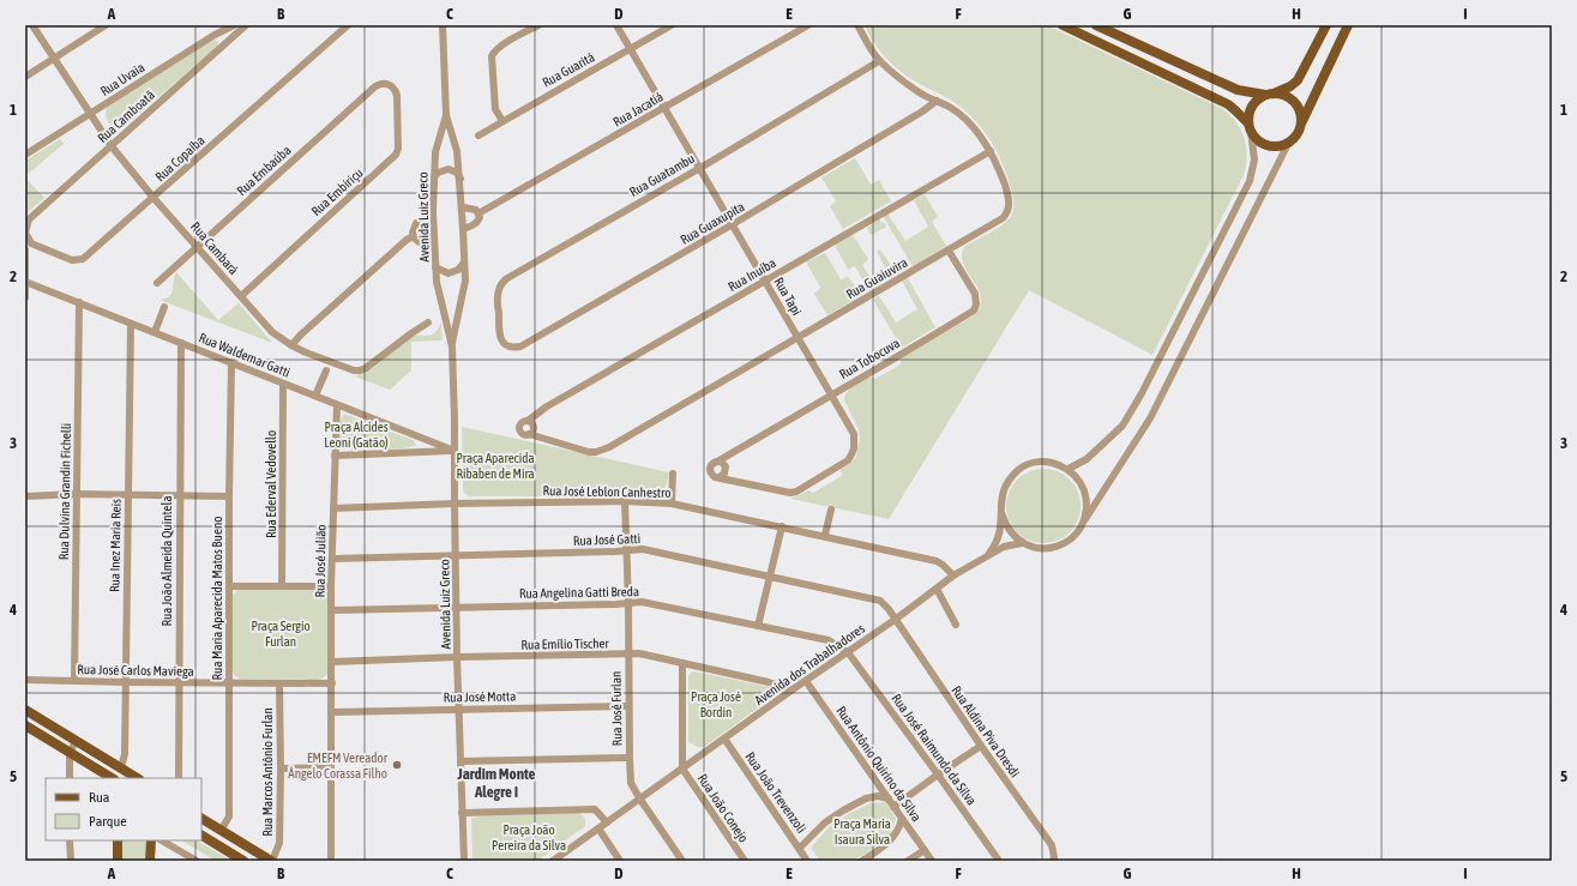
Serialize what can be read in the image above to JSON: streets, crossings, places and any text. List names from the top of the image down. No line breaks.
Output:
{"streets":{"street":["Rua Guaritá","Rua Uvaia","Rua Jacatiá","Rua Camboatã","Rua Copaíba","Rua Embaúba","Rua Guatambu","Rua Embiriçu","Avenida Luiz Greco","Rua Guaxupita","Rua Cambará","Rua Inuíba","Rua Guaiuvira","Rua Tapi","Rua Waldemar Gatti","Rua Tobocuva","Rua Ederval Vedovello","Rua Dulvina Grandin Fichelli","Rua José Leblon Canhestro","Rua José Gatti","Rua Inez Maria Reis","Rua João Almeida Quintela","Rua José Julião","Rua Angelina Gatti Breda","Rua Maria Aparecida Matos Bueno","Rua Emílio Tischer","Avenida dos Trabalhadores","Rua José Carlos Maviega","Rua José Motta","Rua José Furlan","Rua Aldina Piva Dresdi","Rua José Raimundo da Silva","Rua Antônio Quirino da Silva","Rua Marcos Antônio Furlan","Rua João Trevenzoli","Rua João Conejo"]},"crossings":[["Rua Guaritá","Rua Tapi"],["Rua Uvaia","Rua Cambará"],["Rua Jacatiá","Avenida Luiz Greco"],["Rua Jacatiá","Rua Tapi"],["Rua Camboatã","Rua Copaíba"],["Rua Camboatã","Rua Cambará"],["Rua Copaíba","Rua Cambará"],["Rua Embaúba","Rua Embiriçu"],["Rua Embaúba","Rua Cambará"],["Rua Guatambu","Rua Guaxupita"],["Rua Guatambu","Rua Guaiuvira"],["Rua Guatambu","Rua Tapi"],["Rua Embiriçu","Rua Cambará"],["Avenida Luiz Greco","Rua Waldemar Gatti"],["Avenida Luiz Greco","Rua José Leblon Canhestro"],["Avenida Luiz Greco","Rua José Gatti"],["Avenida Luiz Greco","Rua Angelina Gatti Breda"],["Avenida Luiz Greco","Rua Emílio Tischer"],["Avenida Luiz Greco","Rua José Motta"],["Rua Guaxupita","Rua Guaiuvira"],["Rua Guaxupita","Rua Tapi"],["Rua Inuíba","Rua Guaiuvira"],["Rua Inuíba","Rua Tapi"],["Rua Guaiuvira","Rua Tapi"],["Rua Guaiuvira","Rua Tobocuva"],["Rua Tapi","Rua Tobocuva"],["Rua Waldemar Gatti","Rua Ederval Vedovello"],["Rua Waldemar Gatti","Rua Dulvina Grandin Fichelli"],["Rua Waldemar Gatti","Rua Inez Maria Reis"],["Rua Waldemar Gatti","Rua João Almeida Quintela"],["Rua Waldemar Gatti","Rua José Julião"],["Rua Waldemar Gatti","Rua Maria Aparecida Matos Bueno"],["Rua Dulvina Grandin Fichelli","Rua José Carlos Maviega"],["Rua José Leblon Canhestro","Rua José Julião"],["Rua José Leblon Canhestro","Avenida dos Trabalhadores"],["Rua José Leblon Canhestro","Rua José Furlan"],["Rua José Gatti","Rua José Julião"],["Rua José Gatti","Avenida dos Trabalhadores"],["Rua José Gatti","Rua José Furlan"],["Rua José Gatti","Rua Aldina Piva Dresdi"],["Rua Inez Maria Reis","Rua José Carlos Maviega"],["Rua João Almeida Quintela","Rua José Carlos Maviega"],["Rua José Julião","Rua Angelina Gatti Breda"],["Rua José Julião","Rua Emílio Tischer"],["Rua José Julião","Rua José Carlos Maviega"],["Rua José Julião","Rua José Motta"],["Rua Angelina Gatti Breda","Avenida dos Trabalhadores"],["Rua Angelina Gatti Breda","Rua José Furlan"],["Rua Angelina Gatti Breda","Rua José Raimundo da Silva"],["Rua Maria Aparecida Matos Bueno","Rua José Carlos Maviega"],["Rua Emílio Tischer","Avenida dos Trabalhadores"],["Rua Emílio Tischer","Rua José Furlan"],["Avenida dos Trabalhadores","Rua José Furlan"],["Avenida dos Trabalhadores","Rua Aldina Piva Dresdi"],["Avenida dos Trabalhadores","Rua José Raimundo da Silva"],["Avenida dos Trabalhadores","Rua Antônio Quirino da Silva"],["Avenida dos Trabalhadores","Rua João Trevenzoli"],["Avenida dos Trabalhadores","Rua João Conejo"],["Rua José Carlos Maviega","Rua Marcos Antônio Furlan"],["Rua José Motta","Rua José Furlan"]],"districts":["Jardim Monte Alegre I"],"parks":["Praça Alcides Leoni (Gatão)","Praça Aparecida Ribaben de Mira","Praça Sergio Furlan","Praça José Bordin","Praça Maria Isaura Silva","Praça João Pereira da Silva"],"places":["EMEFM Vereador Ângelo Corassa Filho"],"legend":["Rua","Parque"],"grid":{"columns":["A","B","C","D","E","F","G","H","I"],"rows":["1","2","3","4","5"]}}
